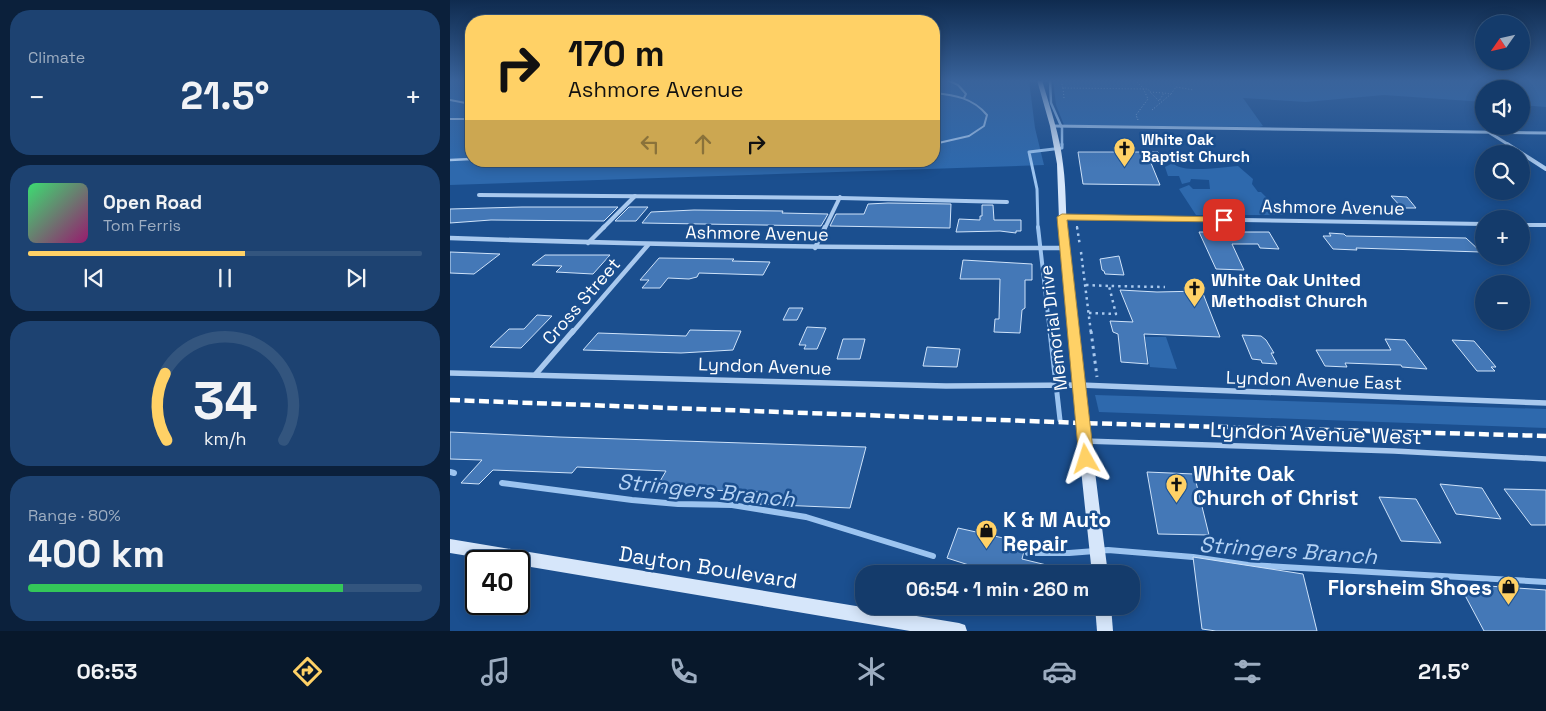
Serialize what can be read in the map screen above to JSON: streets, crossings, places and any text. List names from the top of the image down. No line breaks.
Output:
{"streets":{"street":["Ashmore Avenue","Cross Street","Memorial Drive","Lyndon Avenue","Lyndon Avenue East","Lyndon Avenue West","Dayton Boulevard"]},"crossings":[["Ashmore Avenue","Cross Street"],["Ashmore Avenue","Memorial Drive"],["Cross Street","Lyndon Avenue"],["Memorial Drive","Lyndon Avenue"],["Memorial Drive","Lyndon Avenue East"],["Memorial Drive","Lyndon Avenue West"],["Lyndon Avenue","Lyndon Avenue East"]],"water":["Stringers Branch"],"places":{"church":["White Oak Baptist Church","White Oak United Methodist Church","White Oak Church of Christ"],"shop":["K & M Auto Repair","Florsheim Shoes"]},"north":"bottom left","page":{"tile":["Climate",["Range · 80%","400 km"]],"map_buttons":["+","−"],"turn":["170 m","Ashmore Avenue"],"heat":["−","21.5°","+"],"song":["Open Road","Tom Ferris"],"limit":"40","trip":"06:54 · 1 min · 260 m","tabs":["06:53","21.5°"],"gauge":["34","km/h"]}}
